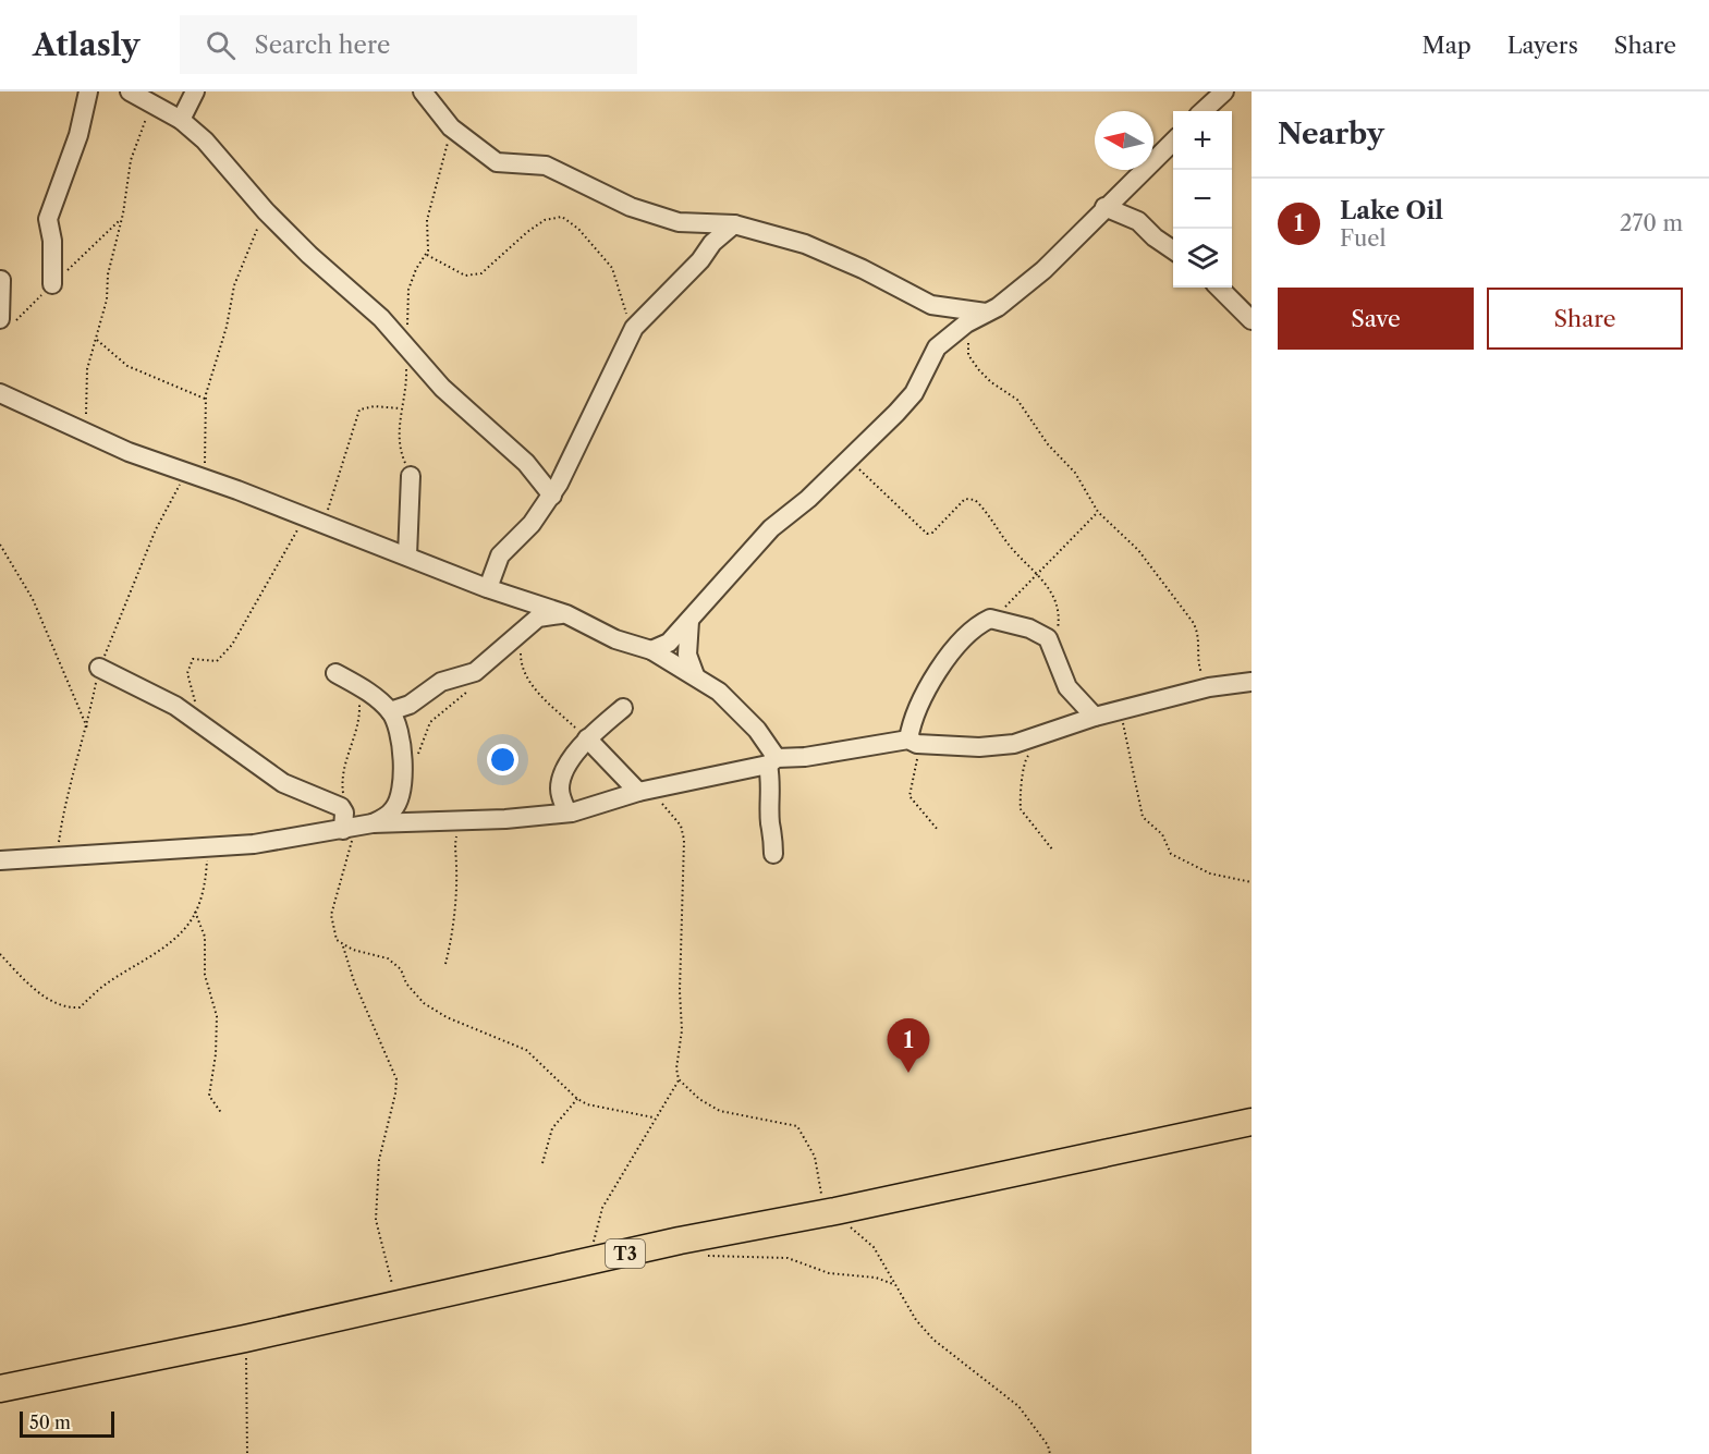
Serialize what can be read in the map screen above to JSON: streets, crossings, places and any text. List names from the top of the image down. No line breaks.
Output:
{"streets":{"highway":["T3"]},"scale_bar":"50 m","north":"left","page":{"header":"Atlasly","search":"Search here","nav":["Map","Layers","Share"],"heading":"Nearby","map_buttons":["+","−"],"list":[{"mark":"1","name":"Lake Oil","note":"Fuel","value":"270 m"}],"buttons":["Save","Share"],"pins":"1","scale":"50 m"}}
